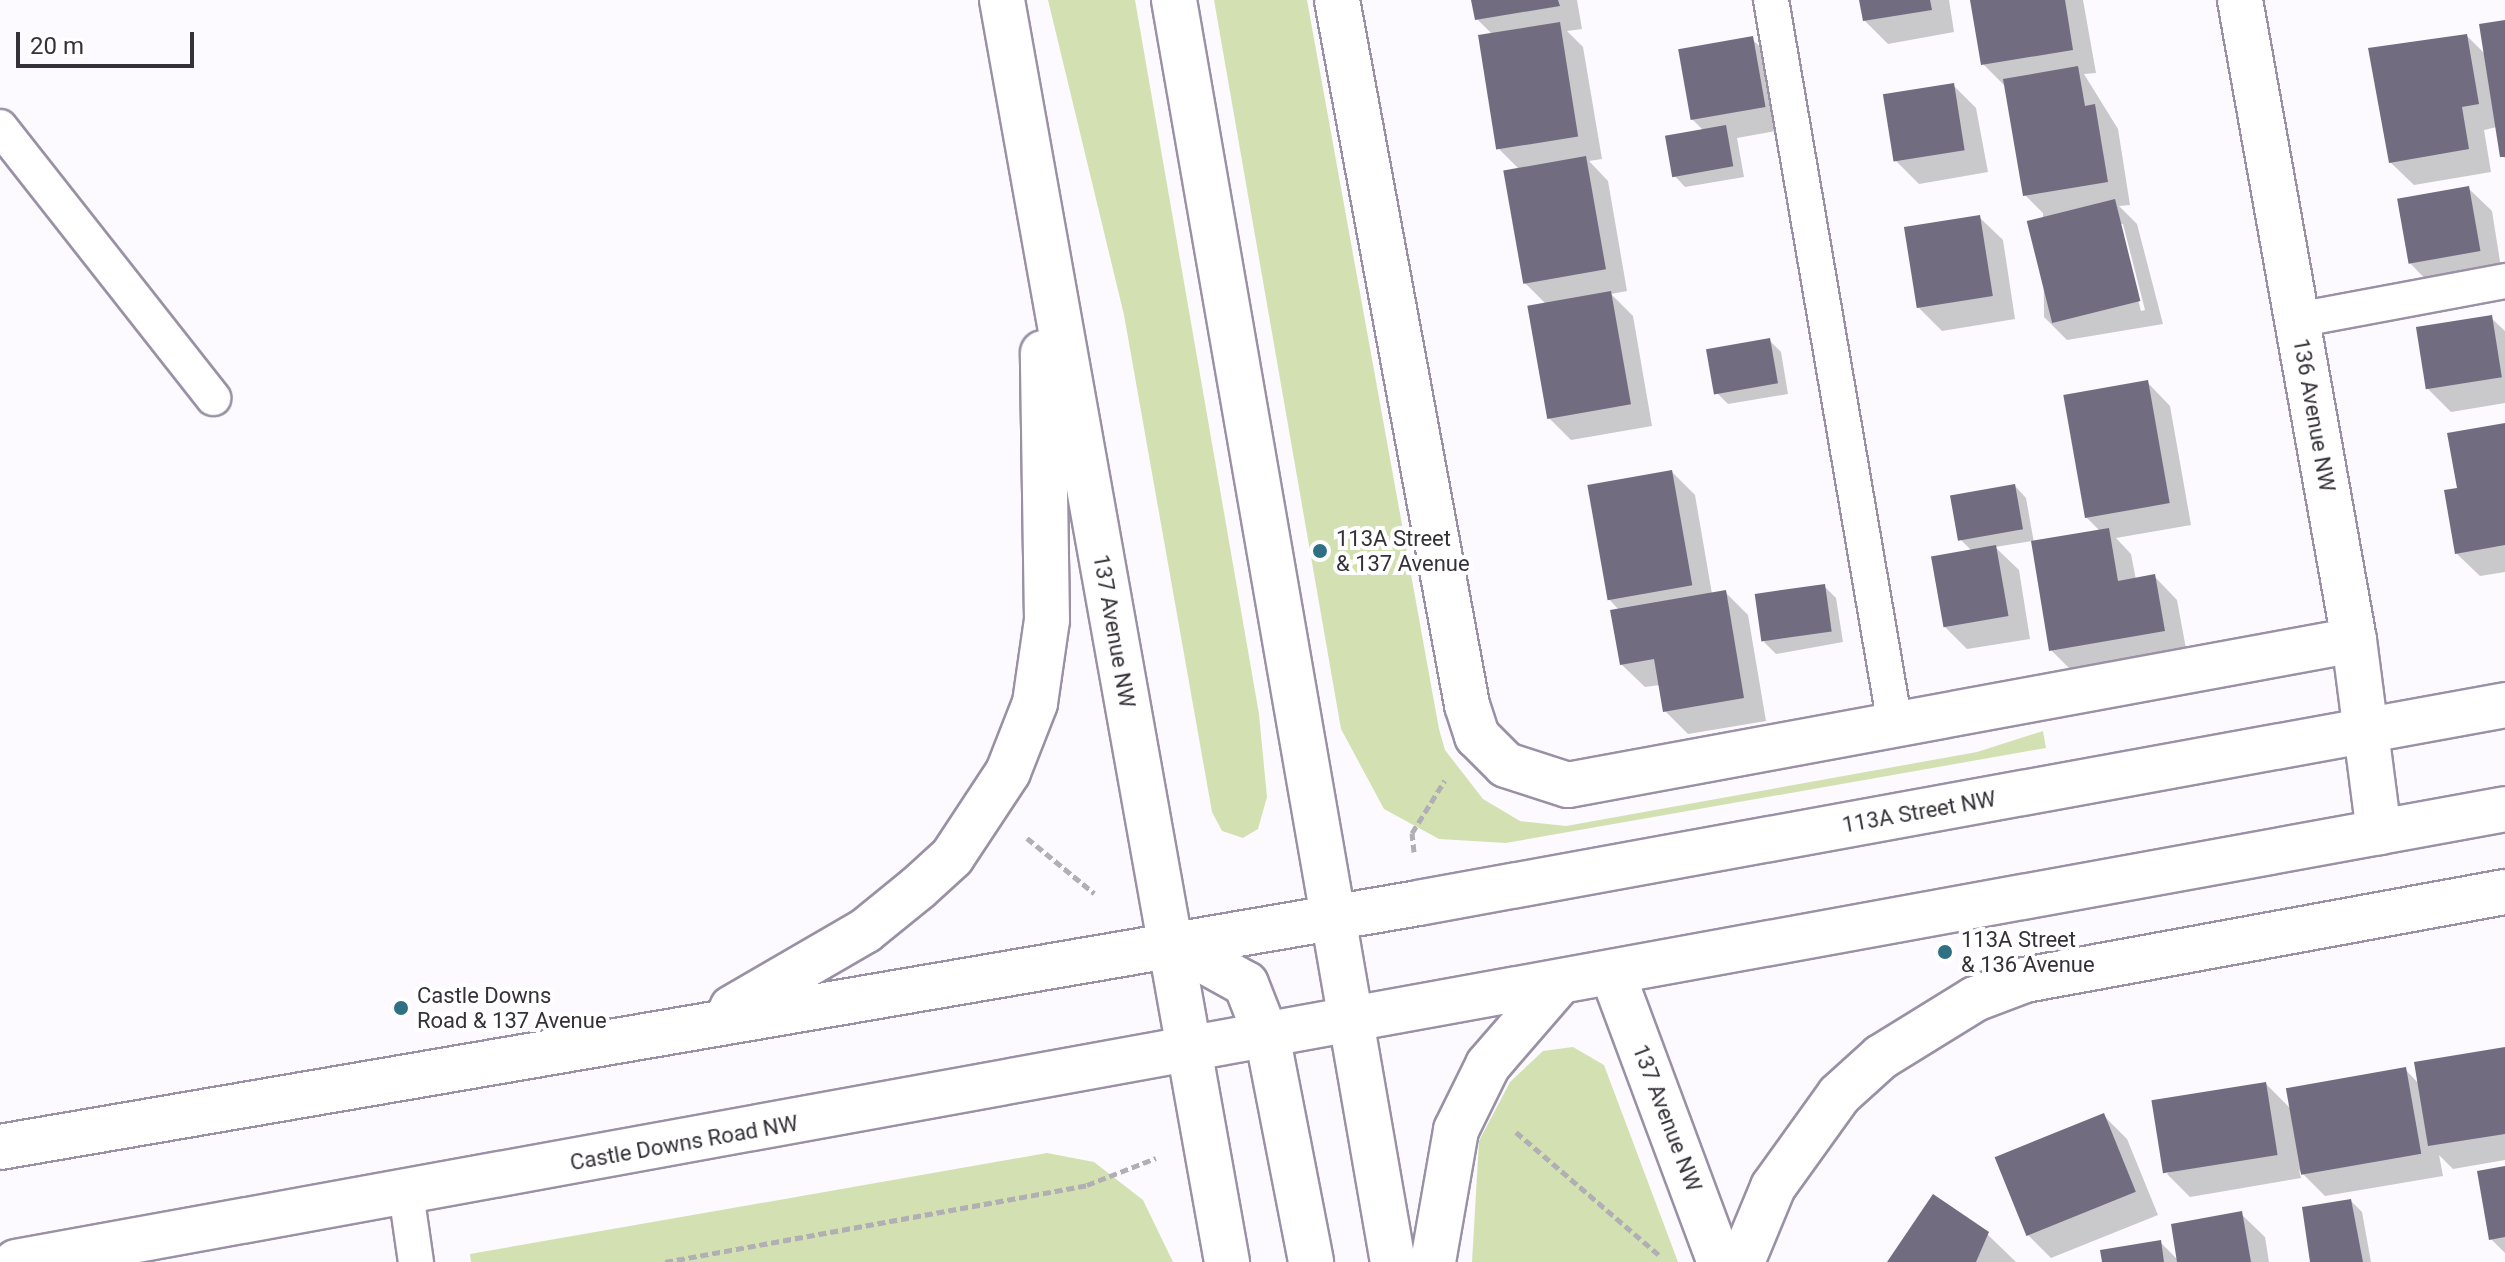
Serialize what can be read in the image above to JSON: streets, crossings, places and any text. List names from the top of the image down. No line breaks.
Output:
{"streets":{"main road":["136 Avenue NW","137 Avenue NW","113A Street NW","Castle Downs Road NW"]},"crossings":[["136 Avenue NW","113A Street NW"],["137 Avenue NW","Castle Downs Road NW"]],"places":["113A Street & 137 Avenue","113A Street & 136 Avenue","Castle Downs Road & 137 Avenue"],"scale_bar":"20 m"}
